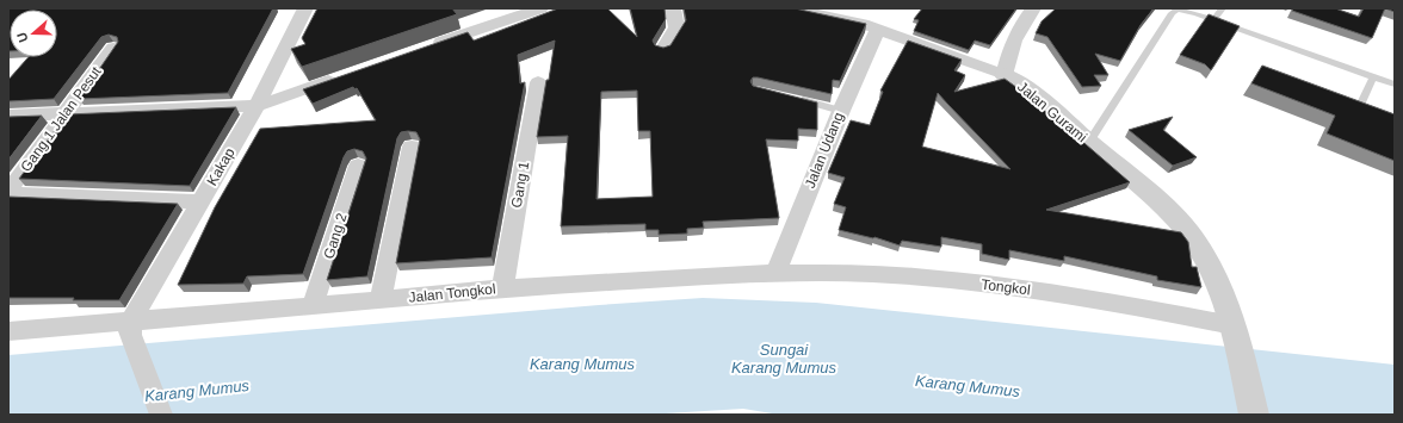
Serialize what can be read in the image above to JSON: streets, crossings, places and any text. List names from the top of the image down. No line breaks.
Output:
{"streets":{"street":["Jalan Gurami","Gang 1 Jalan Pesut","Jalan Udang","Kakap","Gang 1","Gang 2","Tongkol","Jalan Tongkol"]},"crossings":[["Jalan Gurami","Jalan Udang"],["Jalan Gurami","Tongkol"],["Jalan Udang","Tongkol"],["Jalan Udang","Jalan Tongkol"],["Kakap","Jalan Tongkol"],["Gang 1","Jalan Tongkol"],["Gang 2","Jalan Tongkol"],["Tongkol","Jalan Tongkol"]],"water":["Sungai Karang Mumus","Karang Mumus"],"north":"left"}
